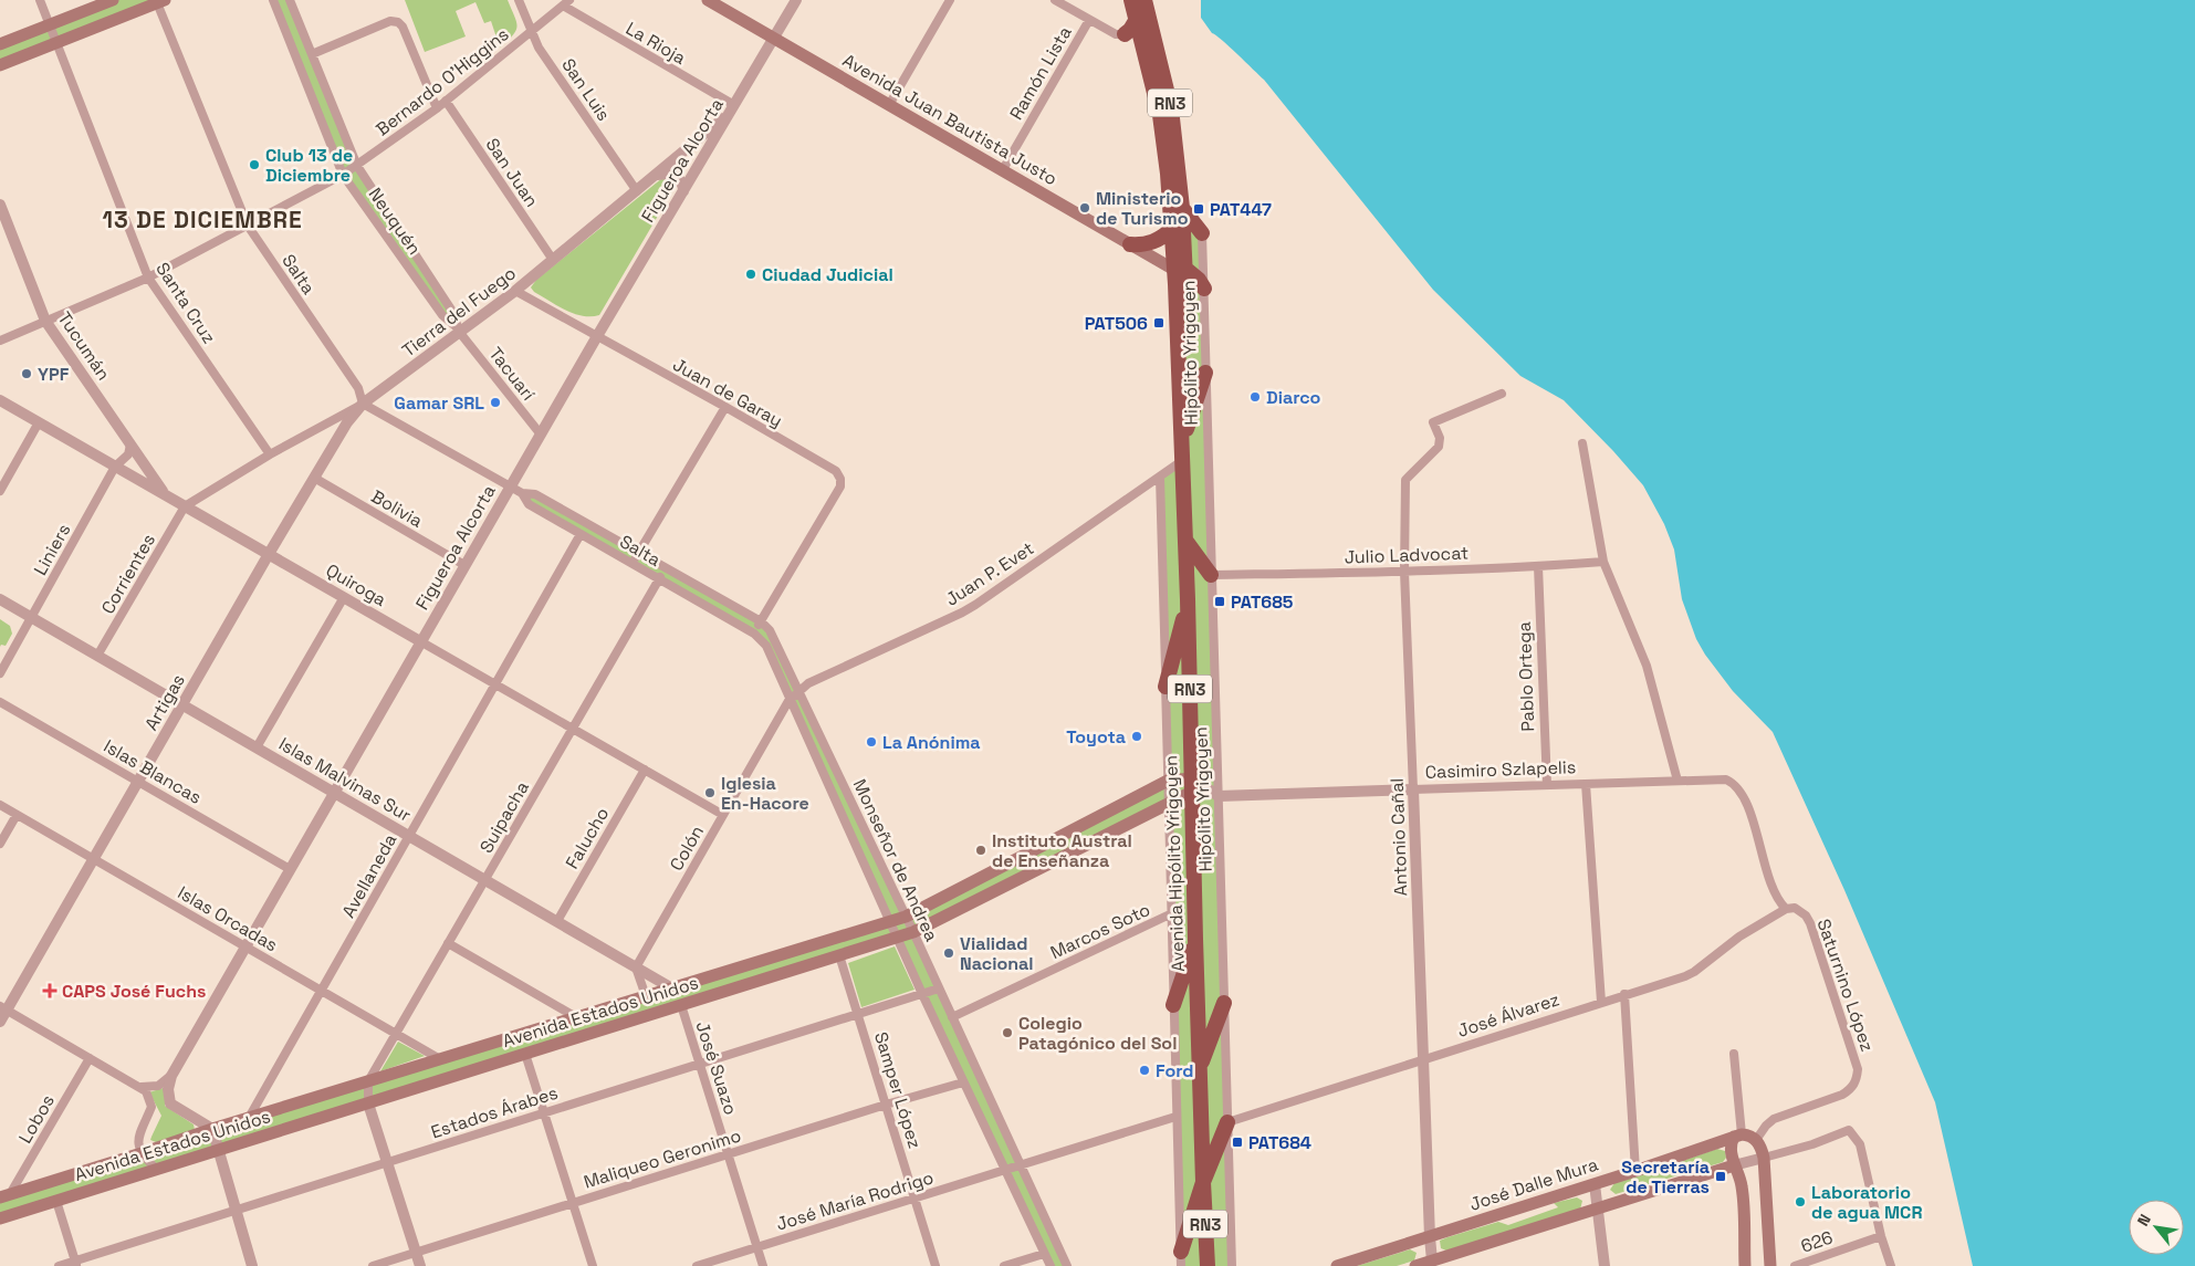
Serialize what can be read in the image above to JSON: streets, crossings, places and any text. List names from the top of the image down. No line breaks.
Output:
{"streets":{"highway":["RN3","Avenida Hipólito Yrigoyen"],"main road":["Avenida Juan Bautista Justo","Avenida Estados Unidos","José Dalle Mura"],"street":["La Rioja","Ramón Lista","Bernardo O'Higgins","San Luis","Figueroa Alcorta","San Juan","Neuquén","Salta","Santa Cruz","Tierra del Fuego","Tucumán","Hipólito Yrigoyen","Tacuarí","Juan de Garay","Bolivia","Liniers","Julio Ladvocat","Corrientes","Juan P. Evet","Quiroga","Pablo Ortega","Artigas","Casimiro Szlapelis","Islas Blancas","Islas Malvinas Sur","Suipacha","Antonio Cañal","Falucho","Colón","Monseñor de Andrea","Avellaneda","Islas Orcadas","Marcos Soto","Saturnino López","José Álvarez","José Suazo","Samper López","Estados Árabes","Lobos","Maliqueo Geronimo","José María Rodrigo","626"]},"crossings":[["La Rioja","Bernardo O'Higgins"],["La Rioja","Figueroa Alcorta"],["La Rioja","Tierra del Fuego"],["Ramón Lista","Avenida Juan Bautista Justo"],["Bernardo O'Higgins","San Luis"],["Bernardo O'Higgins","San Juan"],["Bernardo O'Higgins","Neuquén"],["Bernardo O'Higgins","Salta"],["Bernardo O'Higgins","Santa Cruz"],["Bernardo O'Higgins","Tucumán"],["San Luis","Tierra del Fuego"],["Avenida Juan Bautista Justo","Figueroa Alcorta"],["Avenida Juan Bautista Justo","Avenida Hipólito Yrigoyen"],["Figueroa Alcorta","Tierra del Fuego"],["Figueroa Alcorta","Tacuarí"],["Figueroa Alcorta","Juan de Garay"],["Figueroa Alcorta","Bolivia"],["Figueroa Alcorta","Quiroga"],["Figueroa Alcorta","Islas Blancas"],["Figueroa Alcorta","Islas Malvinas Sur"],["Figueroa Alcorta","Islas Orcadas"],["San Juan","Tierra del Fuego"],["Neuquén","Tierra del Fuego"],["Neuquén","Tacuarí"],["Salta","Tierra del Fuego"],["Salta","Juan de Garay"],["Salta","Artigas"],["Salta","Suipacha"],["Salta","Monseñor de Andrea"],["Salta","Avellaneda"],["Santa Cruz","Tierra del Fuego"],["Tierra del Fuego","Tacuarí"],["Tierra del Fuego","Juan de Garay"],["Tierra del Fuego","Corrientes"],["Tierra del Fuego","Quiroga"],["Tierra del Fuego","Artigas"],["Tucumán","Liniers"],["Tucumán","Quiroga"],["Hipólito Yrigoyen","Julio Ladvocat"],["Hipólito Yrigoyen","Juan P. Evet"],["Hipólito Yrigoyen","Casimiro Szlapelis"],["Hipólito Yrigoyen","Marcos Soto"],["Hipólito Yrigoyen","Avenida Estados Unidos"],["Hipólito Yrigoyen","José Álvarez"],["Hipólito Yrigoyen","José María Rodrigo"],["Juan de Garay","Monseñor de Andrea"],["Bolivia","Artigas"],["Liniers","Quiroga"],["Liniers","Islas Malvinas Sur"],["Julio Ladvocat","Pablo Ortega"],["Julio Ladvocat","Antonio Cañal"],["Corrientes","Quiroga"],["Corrientes","Islas Malvinas Sur"],["Juan P. Evet","Colón"],["Juan P. Evet","Monseñor de Andrea"],["Juan P. Evet","Avenida Hipólito Yrigoyen"],["Quiroga","Artigas"],["Quiroga","Suipacha"],["Quiroga","Falucho"],["Quiroga","Colón"],["Quiroga","Avellaneda"],["Pablo Ortega","Casimiro Szlapelis"],["Artigas","Islas Blancas"],["Artigas","Islas Malvinas Sur"],["Artigas","Islas Orcadas"],["Casimiro Szlapelis","Antonio Cañal"],["Casimiro Szlapelis","Avenida Hipólito Yrigoyen"],["Casimiro Szlapelis","Saturnino López"],["Casimiro Szlapelis","Avenida Estados Unidos"],["Casimiro Szlapelis","José Álvarez"],["Islas Malvinas Sur","Suipacha"],["Islas Malvinas Sur","Falucho"],["Islas Malvinas Sur","Colón"],["Islas Malvinas Sur","Avellaneda"],["Islas Malvinas Sur","Avenida Estados Unidos"],["Suipacha","Islas Orcadas"],["Suipacha","Avenida Estados Unidos"],["Antonio Cañal","José Álvarez"],["Antonio Cañal","José Dalle Mura"],["Colón","Monseñor de Andrea"],["Monseñor de Andrea","Marcos Soto"],["Monseñor de Andrea","Avenida Estados Unidos"],["Monseñor de Andrea","Estados Árabes"],["Monseñor de Andrea","Maliqueo Geronimo"],["Monseñor de Andrea","José María Rodrigo"],["Avenida Hipólito Yrigoyen","Avenida Estados Unidos"],["Avellaneda","Islas Orcadas"],["Avellaneda","Avenida Estados Unidos"],["Islas Orcadas","Avenida Estados Unidos"],["Saturnino López","José Álvarez"],["Avenida Estados Unidos","José Suazo"],["Avenida Estados Unidos","Samper López"],["Avenida Estados Unidos","Lobos"],["José Suazo","Estados Árabes"],["José Suazo","Maliqueo Geronimo"],["José Suazo","José María Rodrigo"],["Samper López","Estados Árabes"],["Samper López","Maliqueo Geronimo"],["Samper López","José María Rodrigo"]],"districts":["13 DE DICIEMBRE"],"places":{"other":["Club 13 de Diciembre","Ministerio de Turismo","Ciudad Judicial","YPF","Diarco","Gamar SRL","Toyota","La Anónima","Iglesia En-Hacore","Instituto Austral de Enseñanza","Vialidad Nacional","Colegio Patagónico del Sol","Ford","Laboratorio de agua MCR"],"transit":["PAT447","PAT506","PAT685","PAT684","Secretaría de Tierras"],"health":["CAPS José Fuchs"]},"north":"top left"}
